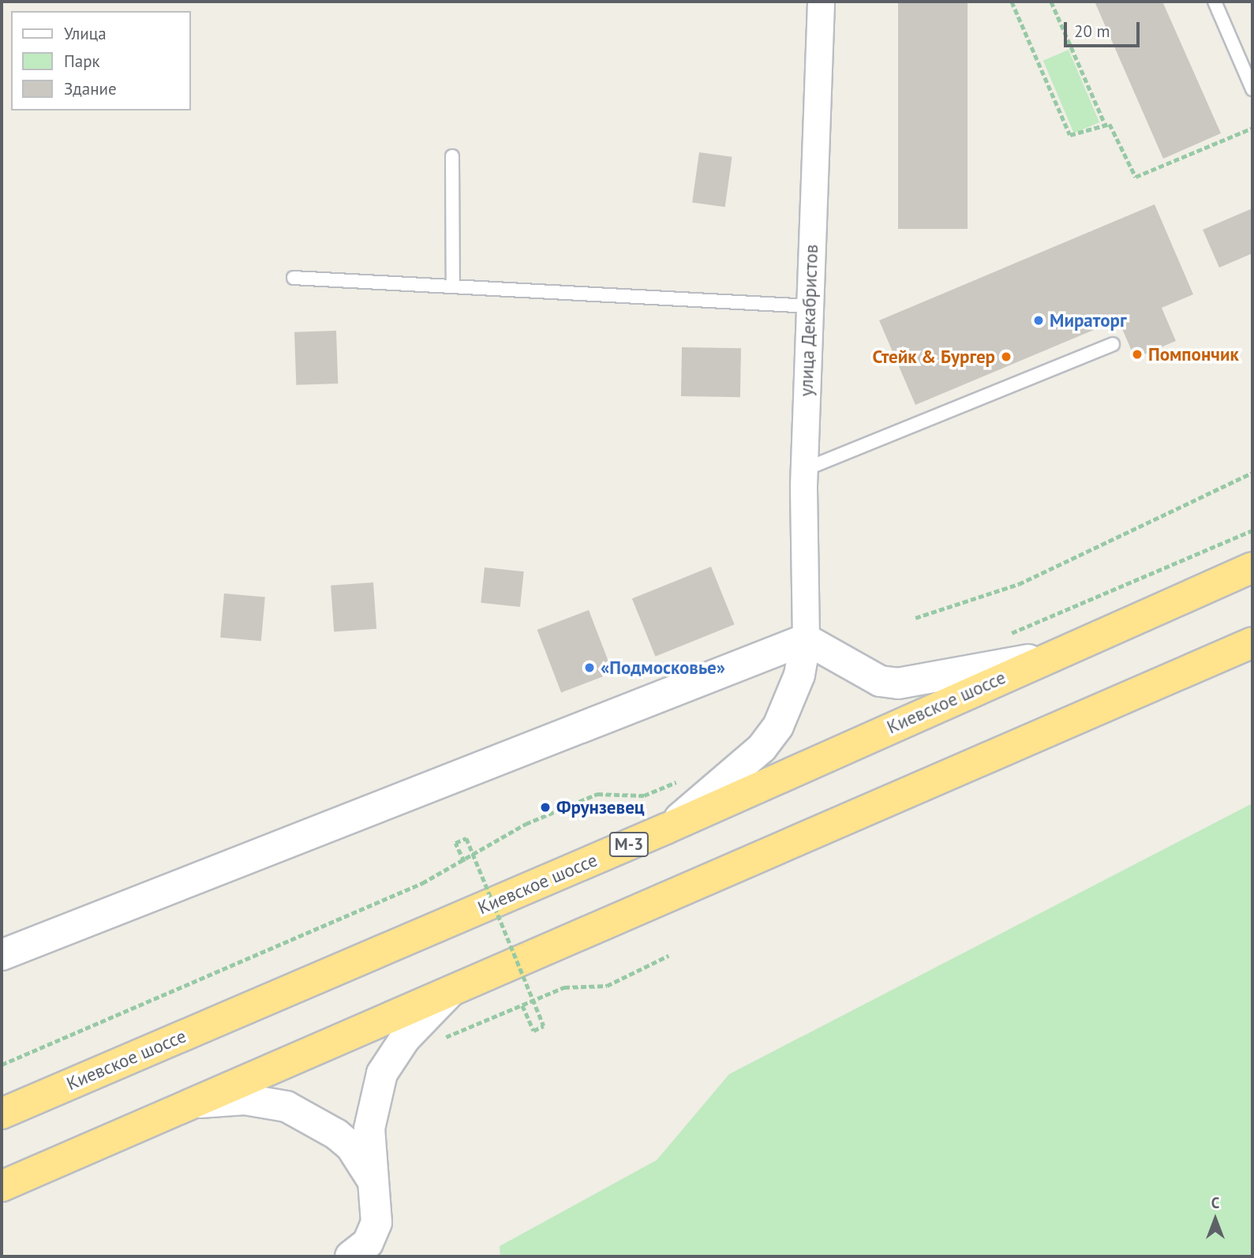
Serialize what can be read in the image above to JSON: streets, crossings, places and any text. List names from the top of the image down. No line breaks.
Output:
{"streets":{"highway":["Киевское шоссе","М-3"],"street":["улица Декабристов"]},"places":["Мираторг","Помпончик","Стейк & Бургер","«Подмосковье»","Фрунзевец"],"legend":["Улица","Парк","Здание"],"scale_bar":"20 m","north":"top"}
